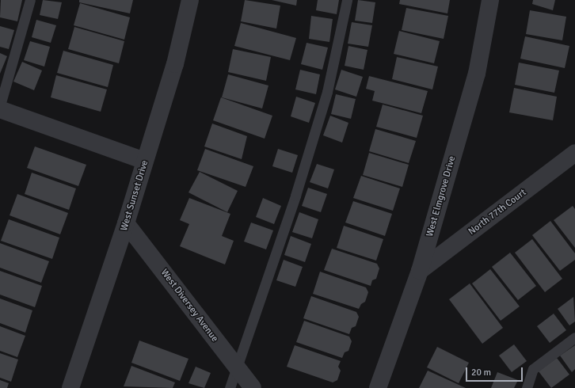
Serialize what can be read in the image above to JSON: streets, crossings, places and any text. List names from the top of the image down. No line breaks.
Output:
{"streets":{"street":["West Sunset Drive","West Elmgrove Drive","North 77th Court","West Diversey Avenue"]},"crossings":[["West Sunset Drive","West Diversey Avenue"],["West Elmgrove Drive","North 77th Court"]],"scale_bar":"20 m"}
